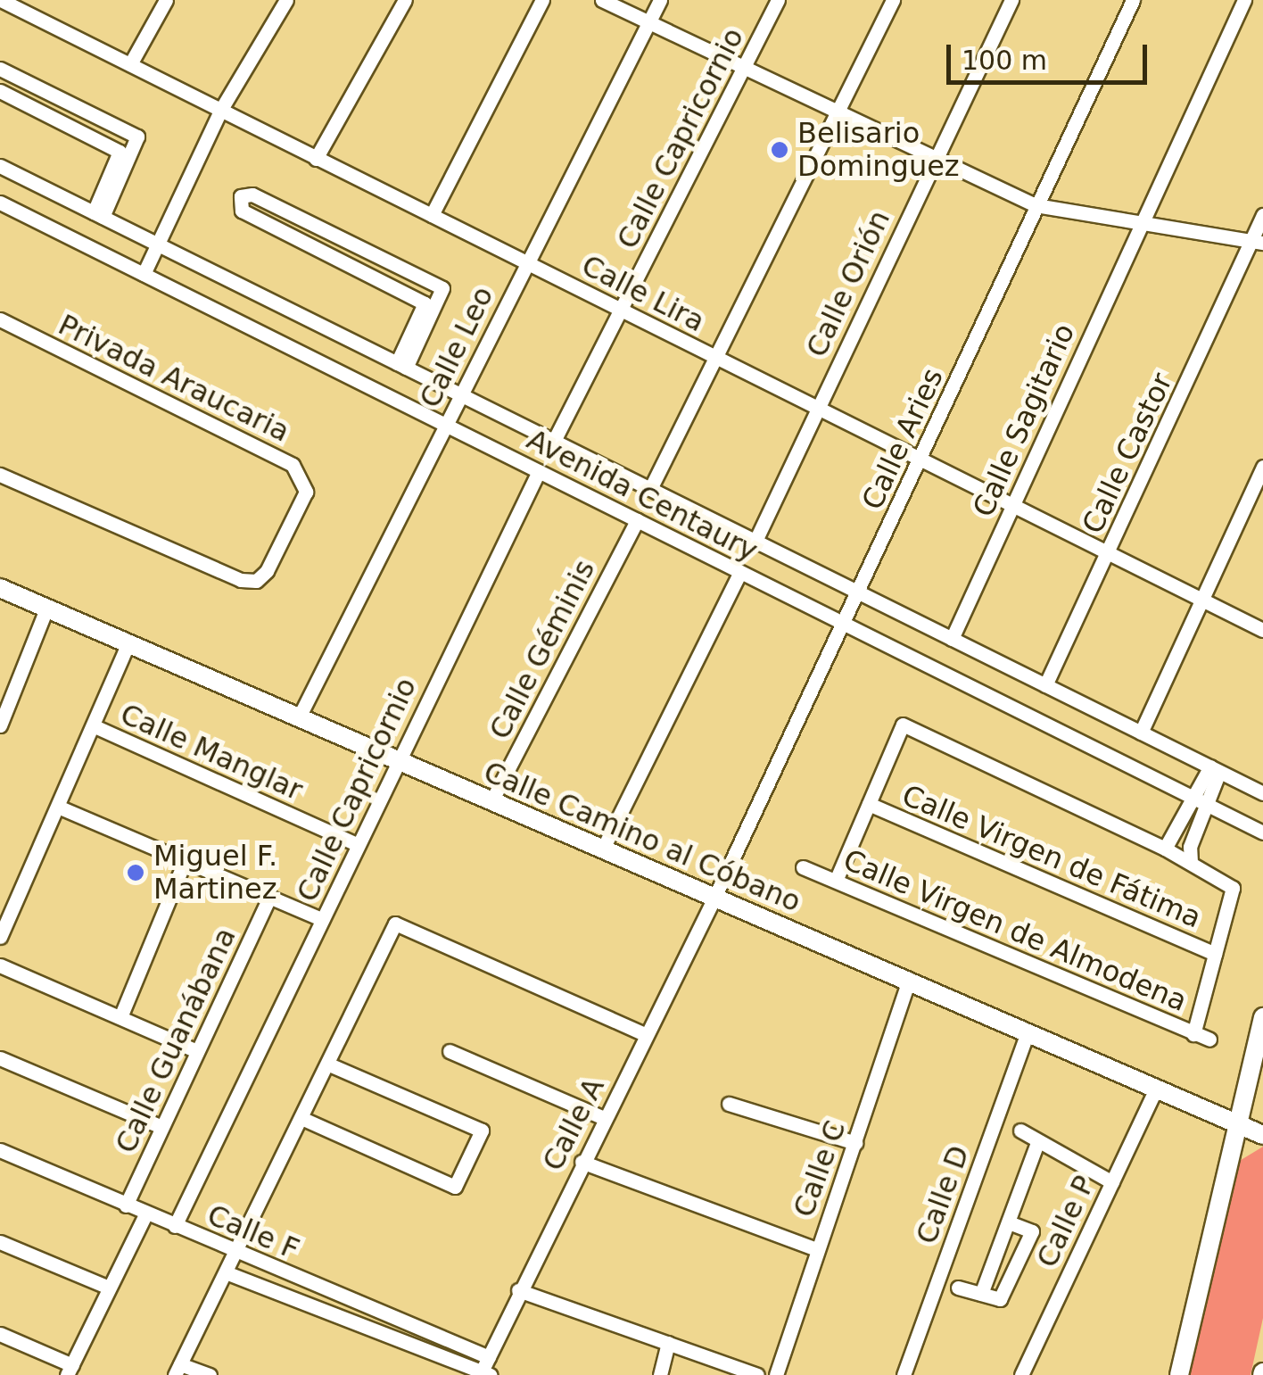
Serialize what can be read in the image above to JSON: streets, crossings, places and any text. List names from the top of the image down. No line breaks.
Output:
{"streets":{"street":["Calle Capricornio","Calle Orión","Calle Lira","Calle Leo","Privada Araucaria","Calle Sagitario","Calle Aries","Calle Castor","Avenida Centaury","Calle Géminis","Calle Manglar","Calle Camino al Cóbano","Calle Virgen de Fátima","Calle Virgen de Almodena","Calle Guanábana","Calle A","Calle C","Calle D","Calle P","Calle F"]},"crossings":[["Calle Capricornio","Calle Lira"],["Calle Capricornio","Avenida Centaury"],["Calle Capricornio","Calle Manglar"],["Calle Capricornio","Calle Camino al Cóbano"],["Calle Capricornio","Calle F"],["Calle Orión","Calle Lira"],["Calle Orión","Avenida Centaury"],["Calle Lira","Calle Leo"],["Calle Lira","Calle Sagitario"],["Calle Lira","Calle Aries"],["Calle Lira","Calle Castor"],["Calle Leo","Avenida Centaury"],["Calle Leo","Calle Camino al Cóbano"],["Calle Sagitario","Avenida Centaury"],["Calle Aries","Avenida Centaury"],["Calle Aries","Calle Camino al Cóbano"],["Calle Aries","Calle A"],["Calle Castor","Avenida Centaury"],["Avenida Centaury","Calle Géminis"],["Calle Géminis","Calle Camino al Cóbano"],["Calle Camino al Cóbano","Calle A"],["Calle Camino al Cóbano","Calle C"],["Calle Camino al Cóbano","Calle D"],["Calle Camino al Cóbano","Calle P"],["Calle Guanábana","Calle F"],["Calle A","Calle F"]],"places":["Belisario Dominguez","Miguel F. Martinez"],"scale_bar":"100 m"}
